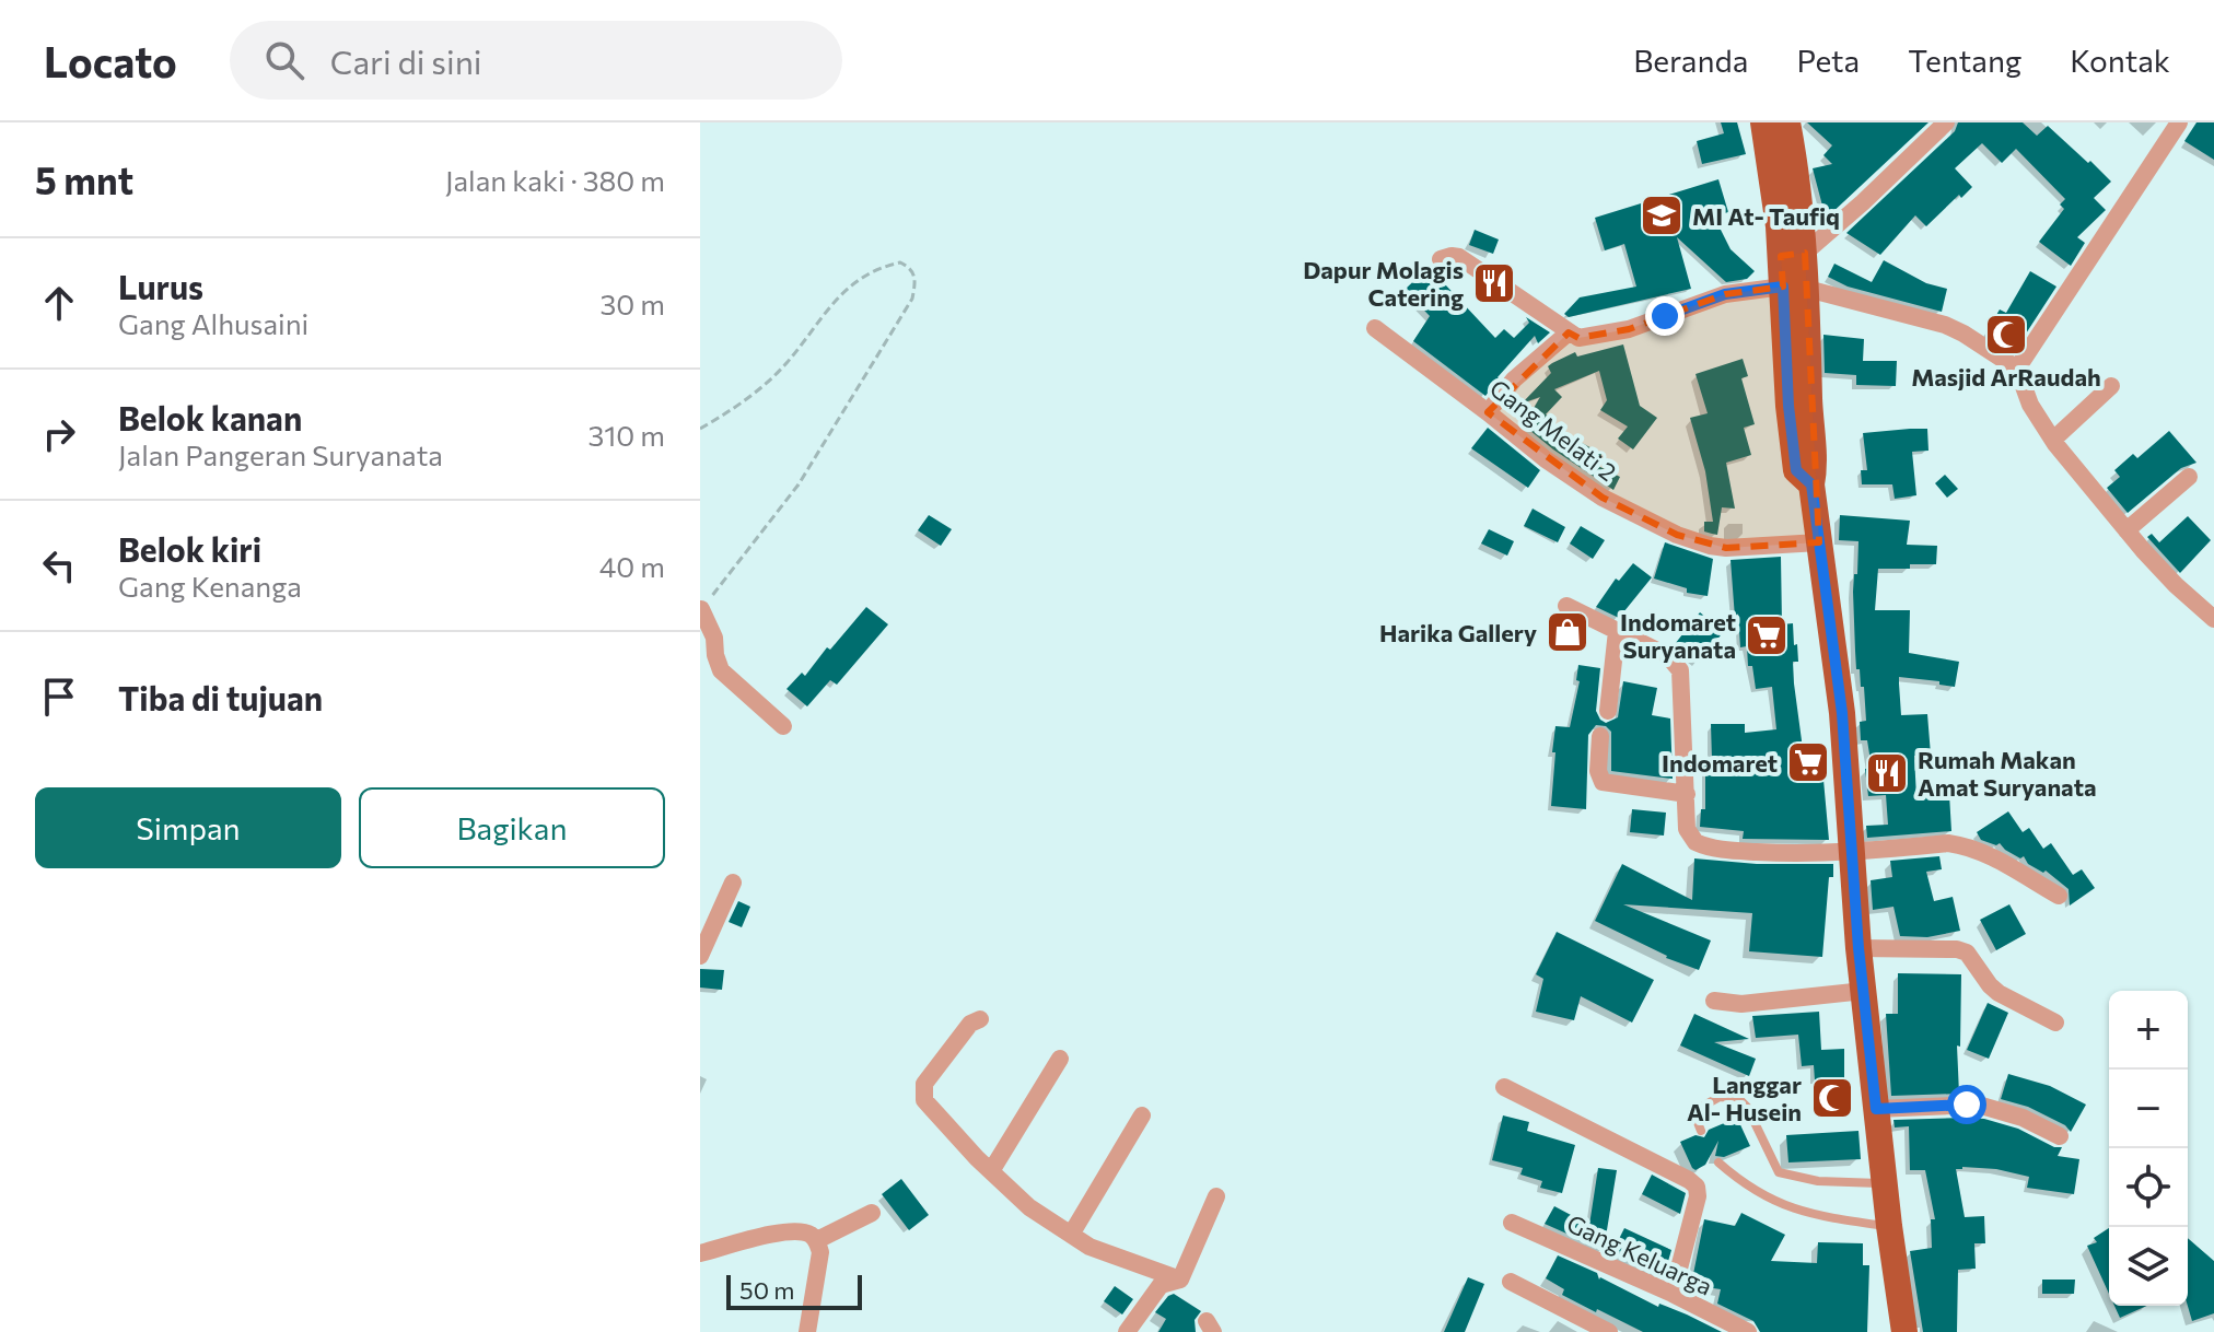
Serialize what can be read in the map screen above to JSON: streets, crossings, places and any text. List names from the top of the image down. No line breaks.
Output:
{"streets":{"street":["Gang Melati 2","Gang Keluarga"]},"places":{"school or university":["MI At- Taufiq"],"restaurant":["Dapur Molagis Catering","Rumah Makan Amat Suryanata"],"mosque":["Masjid ArRaudah","Langgar Al- Husein"],"shop":["Harika Gallery"],"supermarket":["Indomaret Suryanata","Indomaret"]},"scale_bar":"50 m","page":{"header":"Locato","search":"Cari di sini","nav":["Beranda","Peta","Tentang","Kontak"],"heading":["5 mnt","Jalan kaki · 380 m"],"list":[["Lurus","Gang Alhusaini","30 m"],["Belok kanan","Jalan Pangeran Suryanata","310 m"],["Belok kiri","Gang Kenanga","40 m"],"Tiba di tujuan"],"buttons":["Simpan","Bagikan"],"map_buttons":["+","−"],"scale":"50 m"}}
